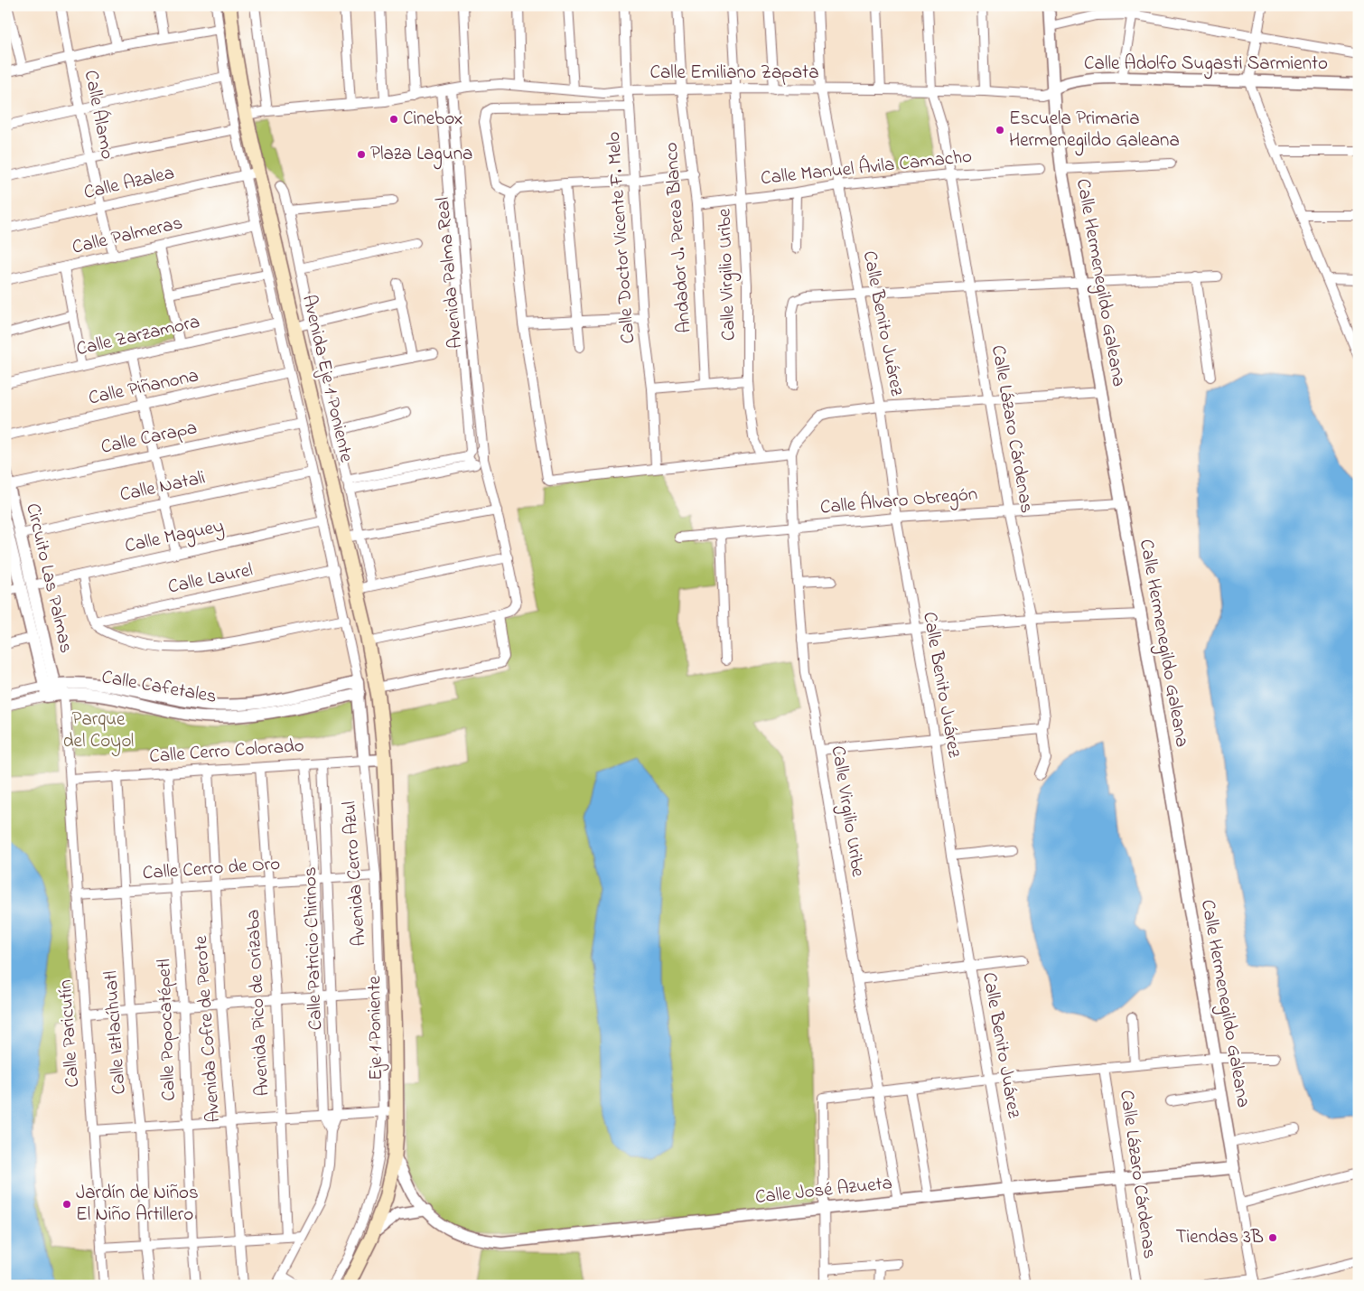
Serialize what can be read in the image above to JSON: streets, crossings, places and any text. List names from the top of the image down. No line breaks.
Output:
{"streets":{"main road":["Avenida Eje 1 Poniente","Eje 1 Poniente"],"street":["Calle Adolfo Sugasti Sarmiento","Calle Emiliano Zapata","Calle Álamo","Calle Manuel Ávila Camacho","Calle Azalea","Calle Palmeras","Calle Doctor Vicente F. Melo","Andador J. Perea Blanco","Avenida Palma Real","Calle Virgilio Uribe","Calle Hermenegildo Galeana","Calle Benito Juárez","Calle Zarzamora","Calle Piñanona","Calle Lázaro Cárdenas","Calle Carapa","Calle Natali","Calle Álvaro Obregón","Calle Maguey","Circuito Las Palmas","Calle Laurel","Calle Cafetales","Calle Cerro Colorado","Calle Cerro de Oro","Avenida Cerro Azul","Calle Patricio Chirinos","Avenida Pico de Orizaba","Avenida Cofre de Perote","Calle Popocatépetl","Calle Iztlacíhuatl","Calle Paricutín","Calle José Azueta"]},"crossings":[["Calle Adolfo Sugasti Sarmiento","Calle Emiliano Zapata"],["Calle Adolfo Sugasti Sarmiento","Calle Hermenegildo Galeana"],["Calle Emiliano Zapata","Calle Doctor Vicente F. Melo"],["Calle Emiliano Zapata","Andador J. Perea Blanco"],["Calle Emiliano Zapata","Avenida Palma Real"],["Calle Emiliano Zapata","Calle Virgilio Uribe"],["Calle Emiliano Zapata","Calle Hermenegildo Galeana"],["Calle Emiliano Zapata","Calle Benito Juárez"],["Calle Emiliano Zapata","Avenida Eje 1 Poniente"],["Calle Emiliano Zapata","Calle Lázaro Cárdenas"],["Calle Álamo","Calle Azalea"],["Calle Álamo","Calle Palmeras"],["Calle Manuel Ávila Camacho","Andador J. Perea Blanco"],["Calle Manuel Ávila Camacho","Calle Virgilio Uribe"],["Calle Manuel Ávila Camacho","Calle Benito Juárez"],["Calle Manuel Ávila Camacho","Calle Lázaro Cárdenas"],["Calle Azalea","Avenida Eje 1 Poniente"],["Calle Palmeras","Avenida Eje 1 Poniente"],["Calle Virgilio Uribe","Calle Álvaro Obregón"],["Calle Virgilio Uribe","Calle José Azueta"],["Calle Hermenegildo Galeana","Calle Álvaro Obregón"],["Calle Hermenegildo Galeana","Calle José Azueta"],["Calle Benito Juárez","Calle Álvaro Obregón"],["Calle Benito Juárez","Calle José Azueta"],["Calle Zarzamora","Avenida Eje 1 Poniente"],["Avenida Eje 1 Poniente","Calle Piñanona"],["Avenida Eje 1 Poniente","Calle Carapa"],["Avenida Eje 1 Poniente","Calle Natali"],["Avenida Eje 1 Poniente","Calle Maguey"],["Avenida Eje 1 Poniente","Calle Laurel"],["Avenida Eje 1 Poniente","Calle Cafetales"],["Avenida Eje 1 Poniente","Calle Cerro Colorado"],["Avenida Eje 1 Poniente","Avenida Cerro Azul"],["Avenida Eje 1 Poniente","Eje 1 Poniente"],["Calle Lázaro Cárdenas","Calle Álvaro Obregón"],["Calle Lázaro Cárdenas","Calle José Azueta"],["Calle Carapa","Circuito Las Palmas"],["Calle Natali","Circuito Las Palmas"],["Calle Maguey","Circuito Las Palmas"],["Circuito Las Palmas","Calle Cafetales"],["Circuito Las Palmas","Calle Paricutín"],["Calle Cafetales","Avenida Cerro Azul"],["Calle Cafetales","Calle Paricutín"],["Calle Cerro Colorado","Avenida Cerro Azul"],["Calle Cerro Colorado","Calle Patricio Chirinos"],["Calle Cerro Colorado","Avenida Pico de Orizaba"],["Calle Cerro Colorado","Eje 1 Poniente"],["Calle Cerro Colorado","Avenida Cofre de Perote"],["Calle Cerro Colorado","Calle Popocatépetl"],["Calle Cerro Colorado","Calle Iztlacíhuatl"],["Calle Cerro Colorado","Calle Paricutín"],["Calle Cerro de Oro","Avenida Cerro Azul"],["Calle Cerro de Oro","Calle Patricio Chirinos"],["Calle Cerro de Oro","Avenida Pico de Orizaba"],["Calle Cerro de Oro","Avenida Cofre de Perote"],["Calle Cerro de Oro","Calle Popocatépetl"],["Calle Cerro de Oro","Calle Iztlacíhuatl"],["Calle Cerro de Oro","Calle Paricutín"],["Avenida Cerro Azul","Eje 1 Poniente"],["Eje 1 Poniente","Calle José Azueta"]],"parks":["Parque del Coyol"],"places":["Cinebox","Escuela Primaria Hermenegildo Galeana","Plaza Laguna","Jardín de Niños El Niño Artillero","Tiendas 3B"]}
